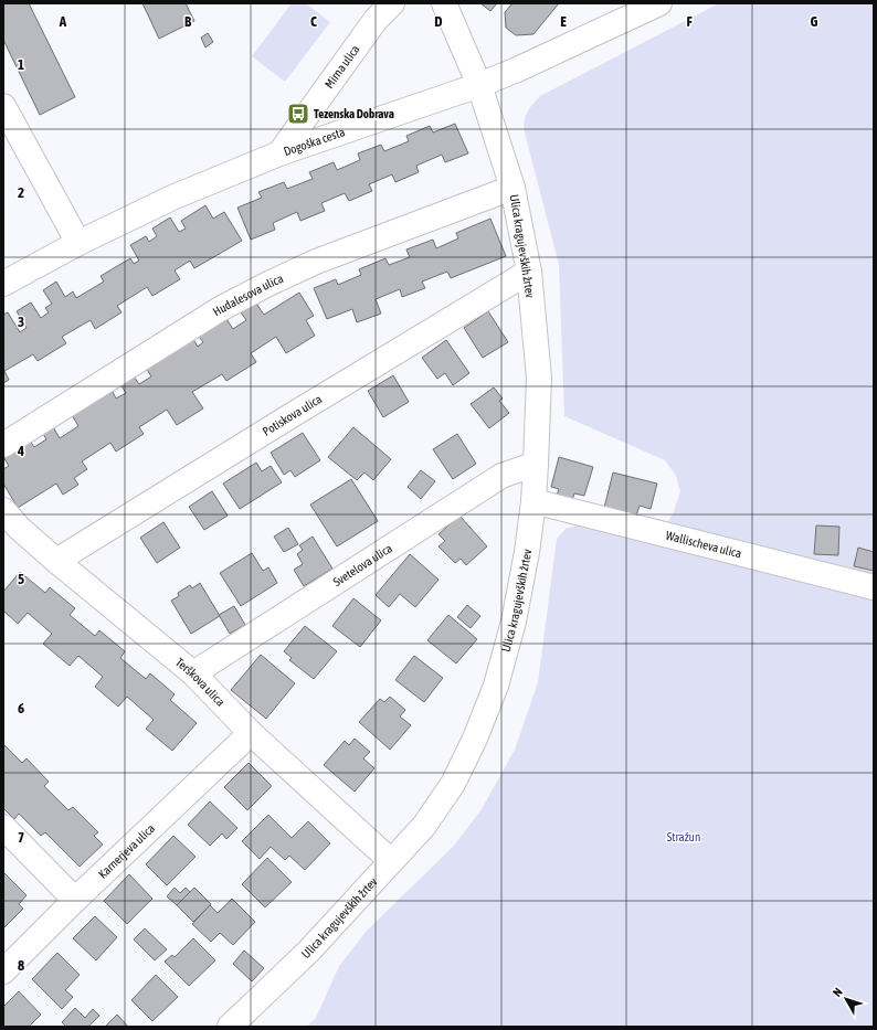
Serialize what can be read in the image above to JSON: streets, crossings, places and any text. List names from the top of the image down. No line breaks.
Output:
{"streets":{"street":["Mirna ulica","Dogoška cesta","Ulica kragujevških žrtev","Hudalesova ulica","Potiskova ulica","Wallischeva ulica","Svetelova ulica","Terškova ulica","Karnerjeva ulica"]},"crossings":[["Mirna ulica","Dogoška cesta"],["Dogoška cesta","Ulica kragujevških žrtev"],["Ulica kragujevških žrtev","Hudalesova ulica"],["Ulica kragujevških žrtev","Potiskova ulica"],["Ulica kragujevških žrtev","Wallischeva ulica"],["Ulica kragujevških žrtev","Svetelova ulica"],["Ulica kragujevških žrtev","Terškova ulica"],["Potiskova ulica","Terškova ulica"],["Svetelova ulica","Terškova ulica"],["Terškova ulica","Karnerjeva ulica"]],"parks":["Stražun"],"places":{"bus stop":["Tezenska Dobrava"]},"north":"top left","grid":{"columns":["A","B","C","D","E","F","G"],"rows":["1","2","3","4","5","6","7","8"]}}
